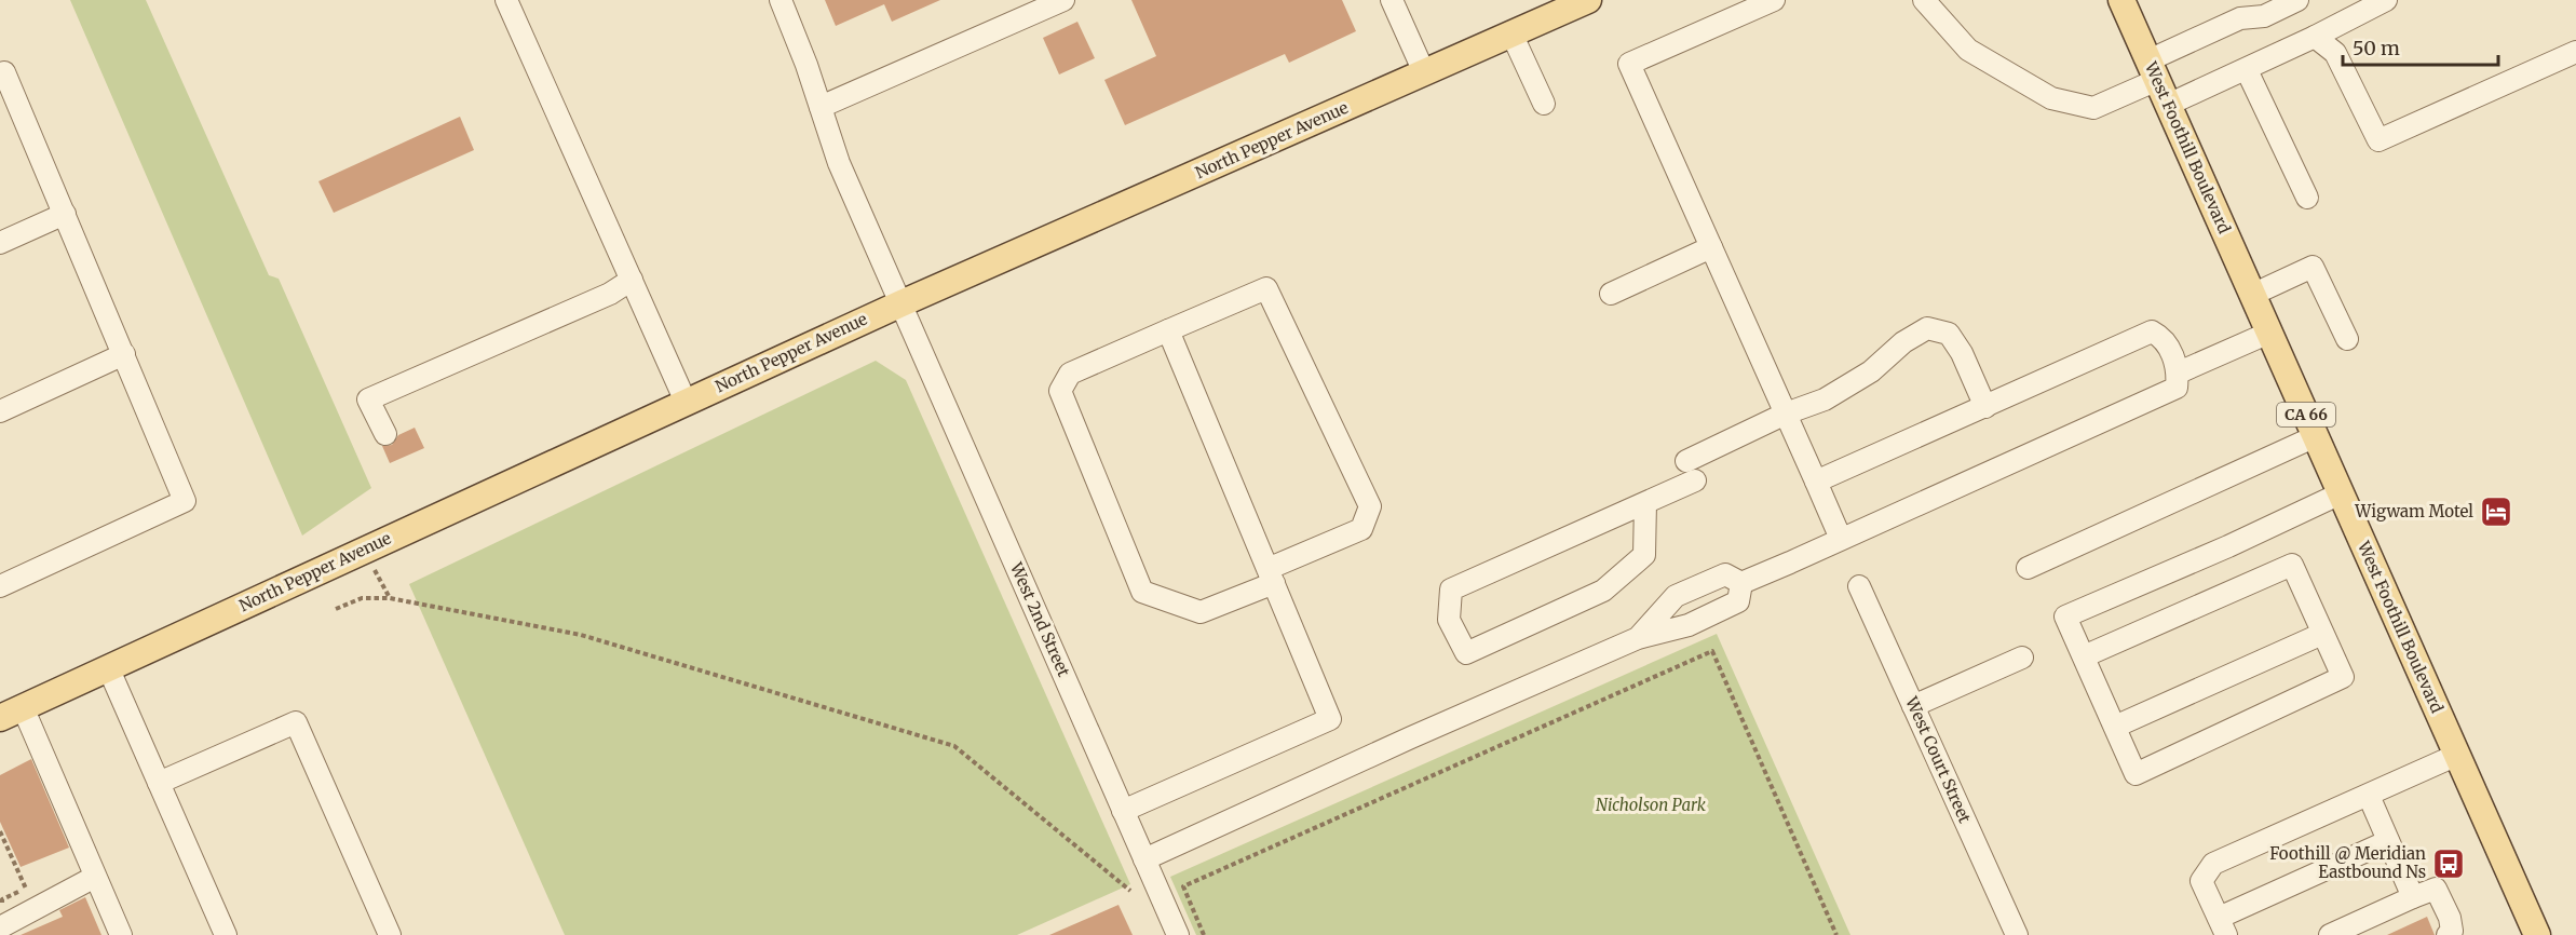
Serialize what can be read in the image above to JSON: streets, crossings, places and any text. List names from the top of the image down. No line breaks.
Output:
{"streets":{"main road":["North Pepper Avenue","West Foothill Boulevard","CA 66"],"street":["West 2nd Street","West Court Street"]},"crossings":[["North Pepper Avenue","West 2nd Street"]],"parks":["Nicholson Park"],"places":{"hotel":["Wigwam Motel"],"bus stop":["Foothill @ Meridian Eastbound Ns"]},"scale_bar":"50 m"}
